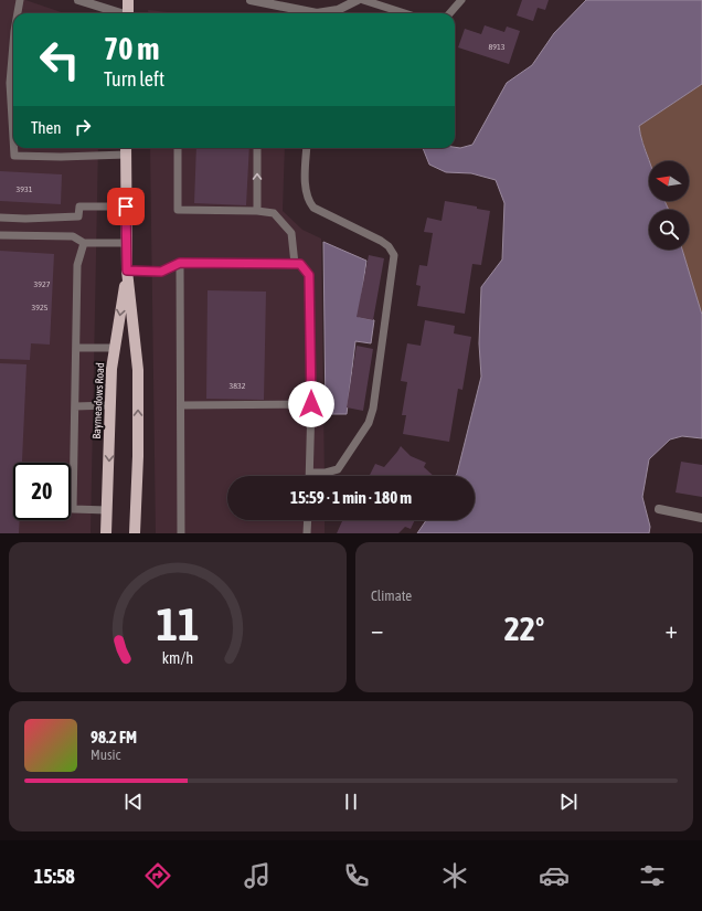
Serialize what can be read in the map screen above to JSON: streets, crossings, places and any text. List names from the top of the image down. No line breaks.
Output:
{"streets":{"main road":["Baymeadows Road"]},"house_numbers":["8913","3931","3927","3925","3832"],"north":"left","page":{"turn":["70 m","Turn left"],"then":"Then","limit":"20","trip":"15:59 · 1 min · 180 m","tile":"Climate","heat":["−","22°","+"],"song":["98.2 FM","Music"],"tabs":"15:58","gauge":["11","km/h"]}}
